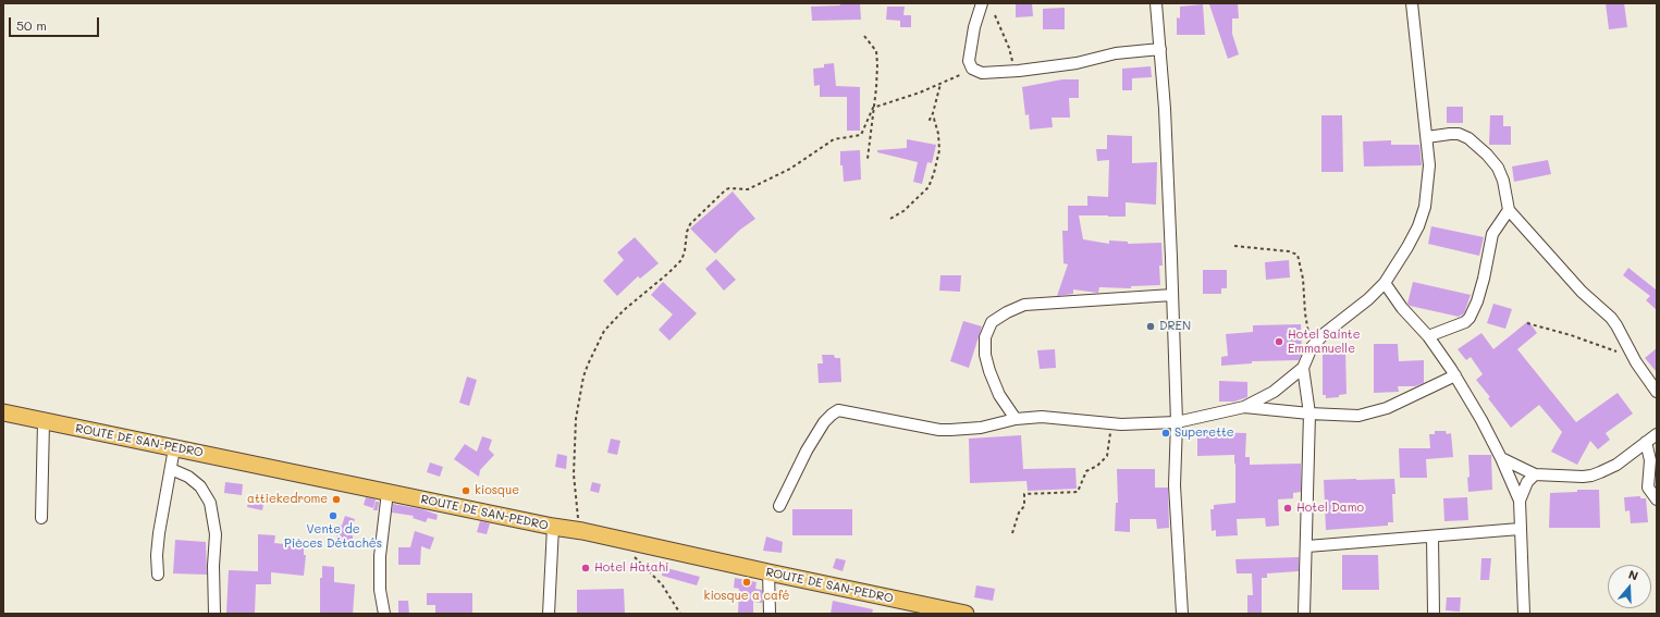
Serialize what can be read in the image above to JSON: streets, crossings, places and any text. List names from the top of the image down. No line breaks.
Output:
{"streets":{"main road":["ROUTE DE SAN-PEDRO"]},"places":["DREN","Hotel Sainte Emmanuelle","Superette","kiosque","attiekedrome","Hotel Damo","Vente de Pièces Détachés","Hotel Hatahi","kiosque a café"],"scale_bar":"50 m","north":"top"}
